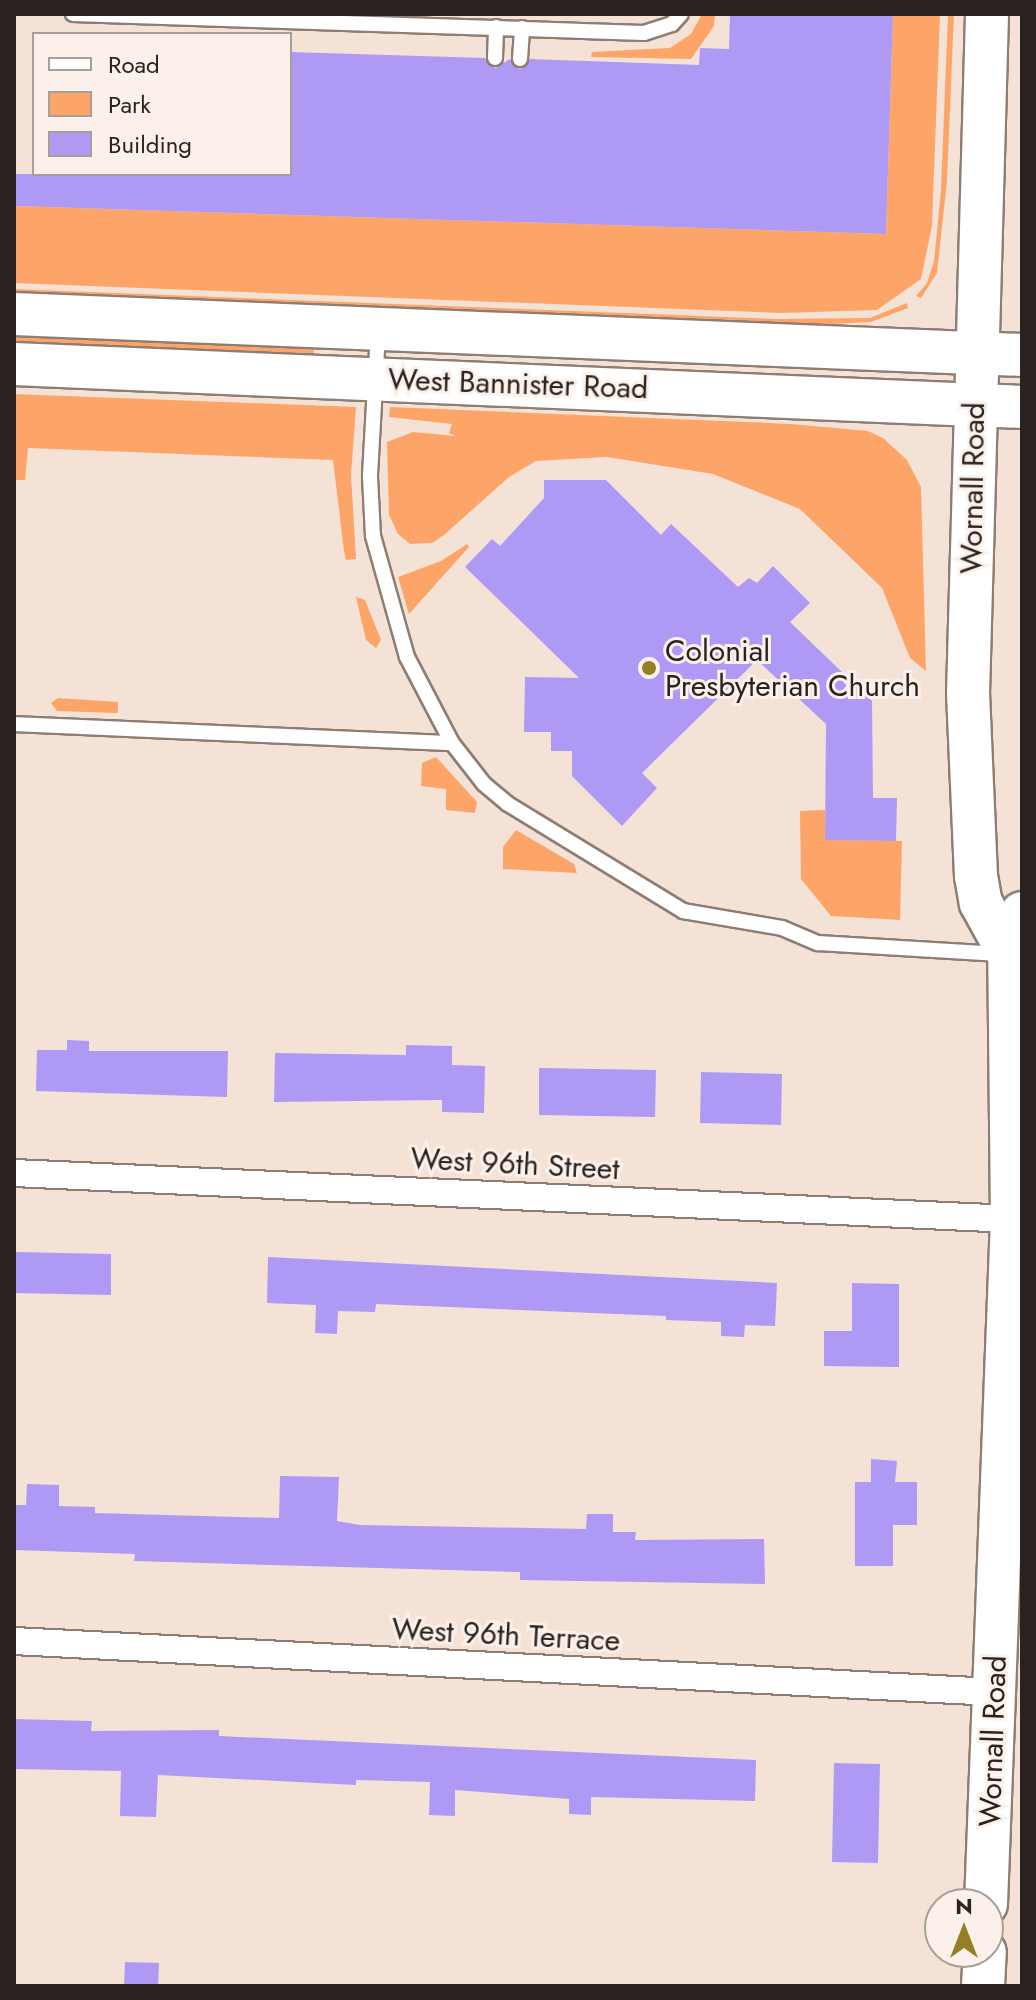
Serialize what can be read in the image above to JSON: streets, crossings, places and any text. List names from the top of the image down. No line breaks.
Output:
{"streets":{"main road":["West Bannister Road","Wornall Road"],"street":["West 96th Street","West 96th Terrace"]},"crossings":[["West Bannister Road","Wornall Road"],["Wornall Road","West 96th Street"],["Wornall Road","West 96th Terrace"]],"places":["Colonial Presbyterian Church"],"legend":["Road","Park","Building"],"north":"top"}
